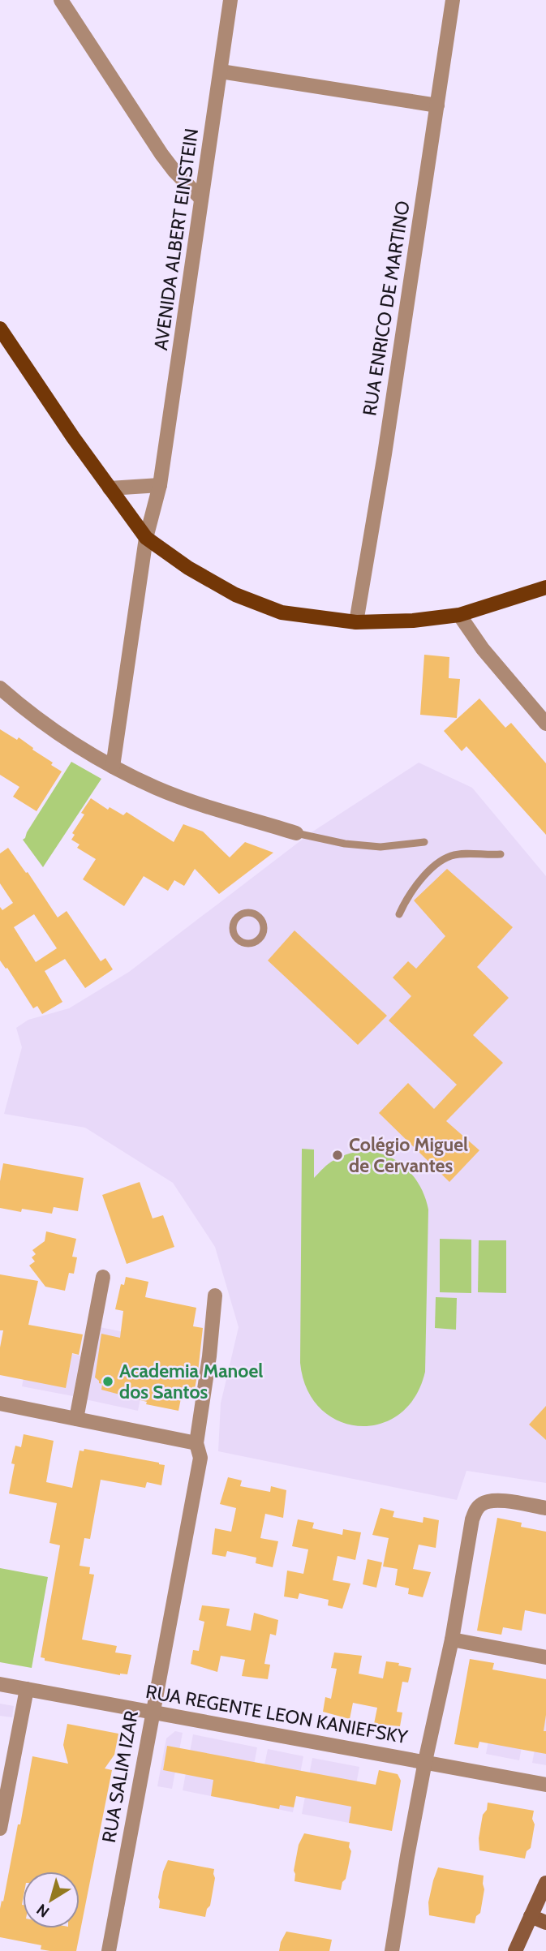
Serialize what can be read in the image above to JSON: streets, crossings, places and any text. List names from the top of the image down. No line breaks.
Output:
{"streets":{"street":["AVENIDA ALBERT EINSTEIN","RUA ENRICO DE MARTINO","RUA REGENTE LEON KANIEFSKY","RUA SALIM IZAR"]},"crossings":[["RUA REGENTE LEON KANIEFSKY","RUA SALIM IZAR"]],"places":["Colégio Miguel de Cervantes","Academia Manoel dos Santos"],"north":"bottom left"}
